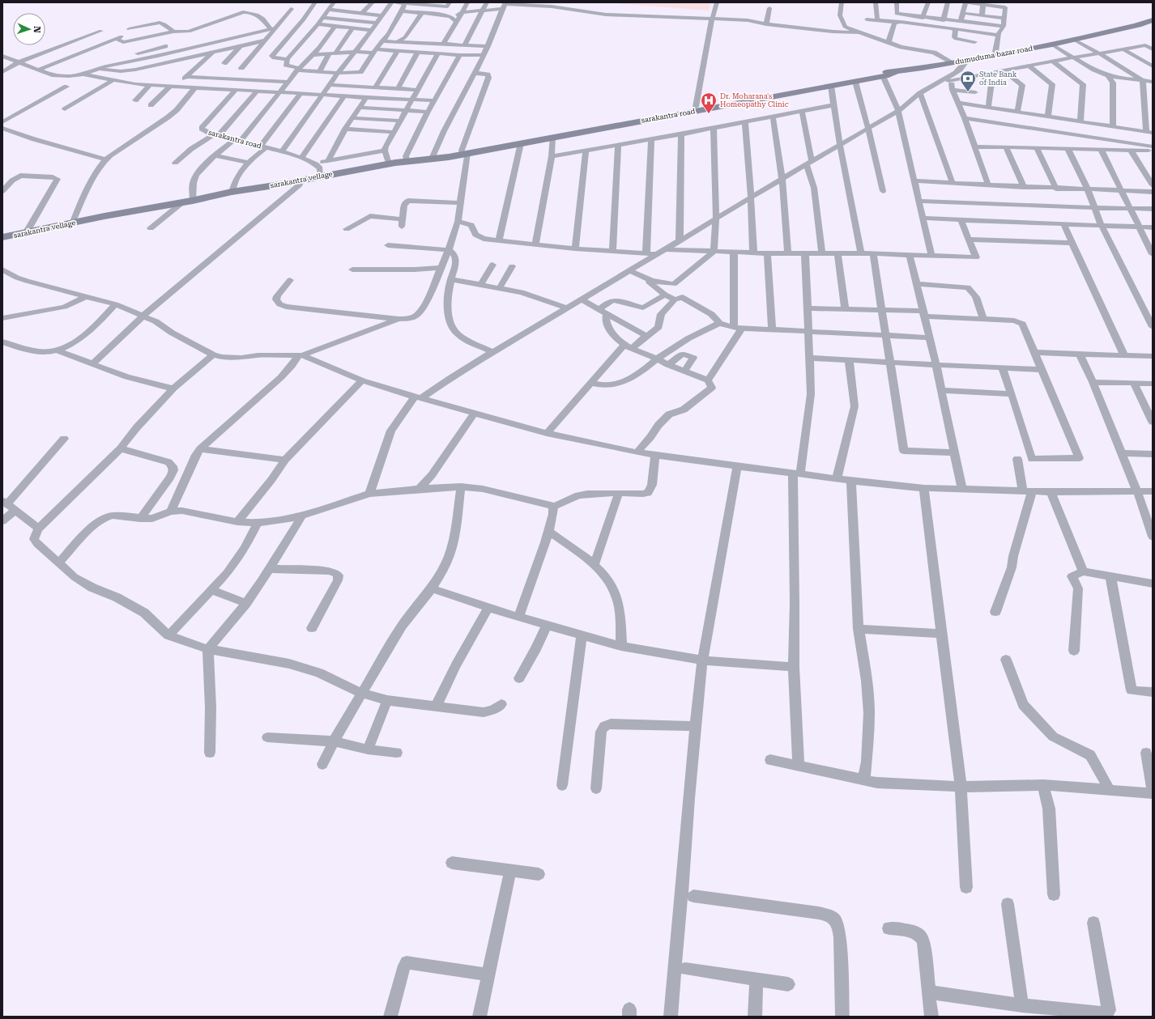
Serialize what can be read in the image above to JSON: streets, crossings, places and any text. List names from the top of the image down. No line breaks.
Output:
{"streets":{"street":["dumuduma bazar road","sarakantra road","sarakantra vellage"]},"crossings":[["dumuduma bazar road","sarakantra road"],["sarakantra road","sarakantra vellage"]],"places":{"bank":["State Bank of India"],"hospital":["Dr. Moharana's Homeopathy Clinic"]},"north":"right"}
